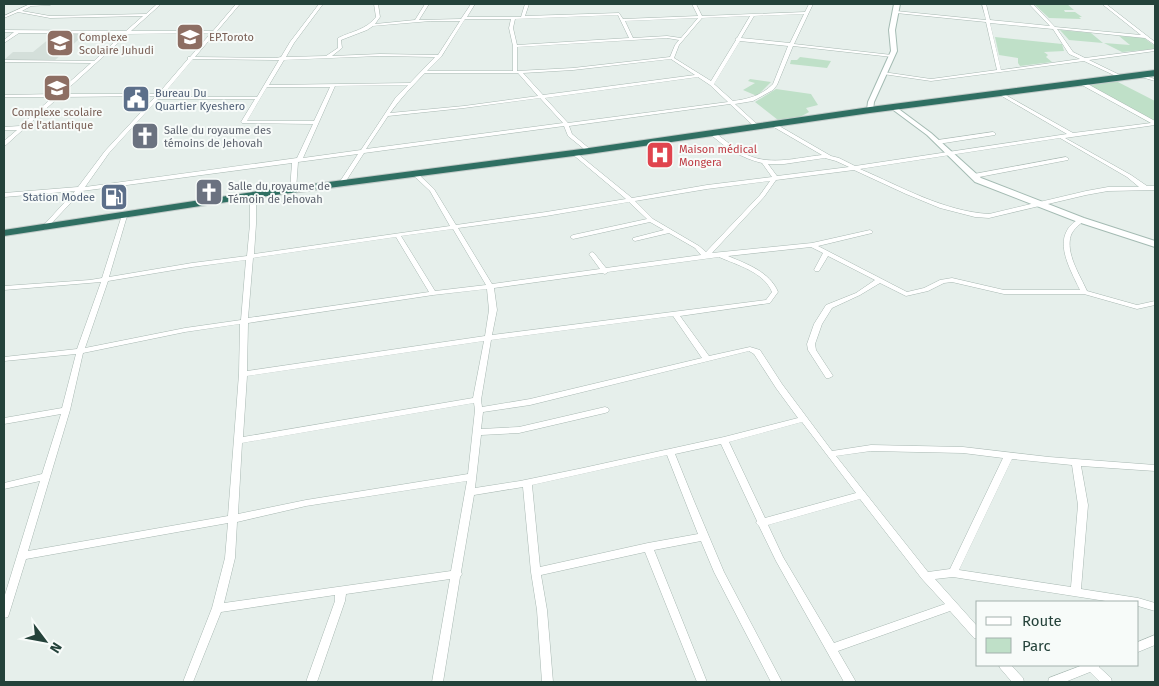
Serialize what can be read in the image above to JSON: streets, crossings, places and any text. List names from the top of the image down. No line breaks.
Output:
{"places":{"school or university":["EP.Toroto","Complexe Scolaire Juhudi","Complexe scolaire de l'atlantique"],"public building":["Bureau Du Quartier Kyeshero"],"church":["Salle du royaume des témoins de Jehovah","Salle du royaume de Témoin de Jehovah"],"hospital":["Maison médical Mongera"],"fuel station":["Station Modee"]},"legend":["Route","Parc"],"north":"bottom right"}
